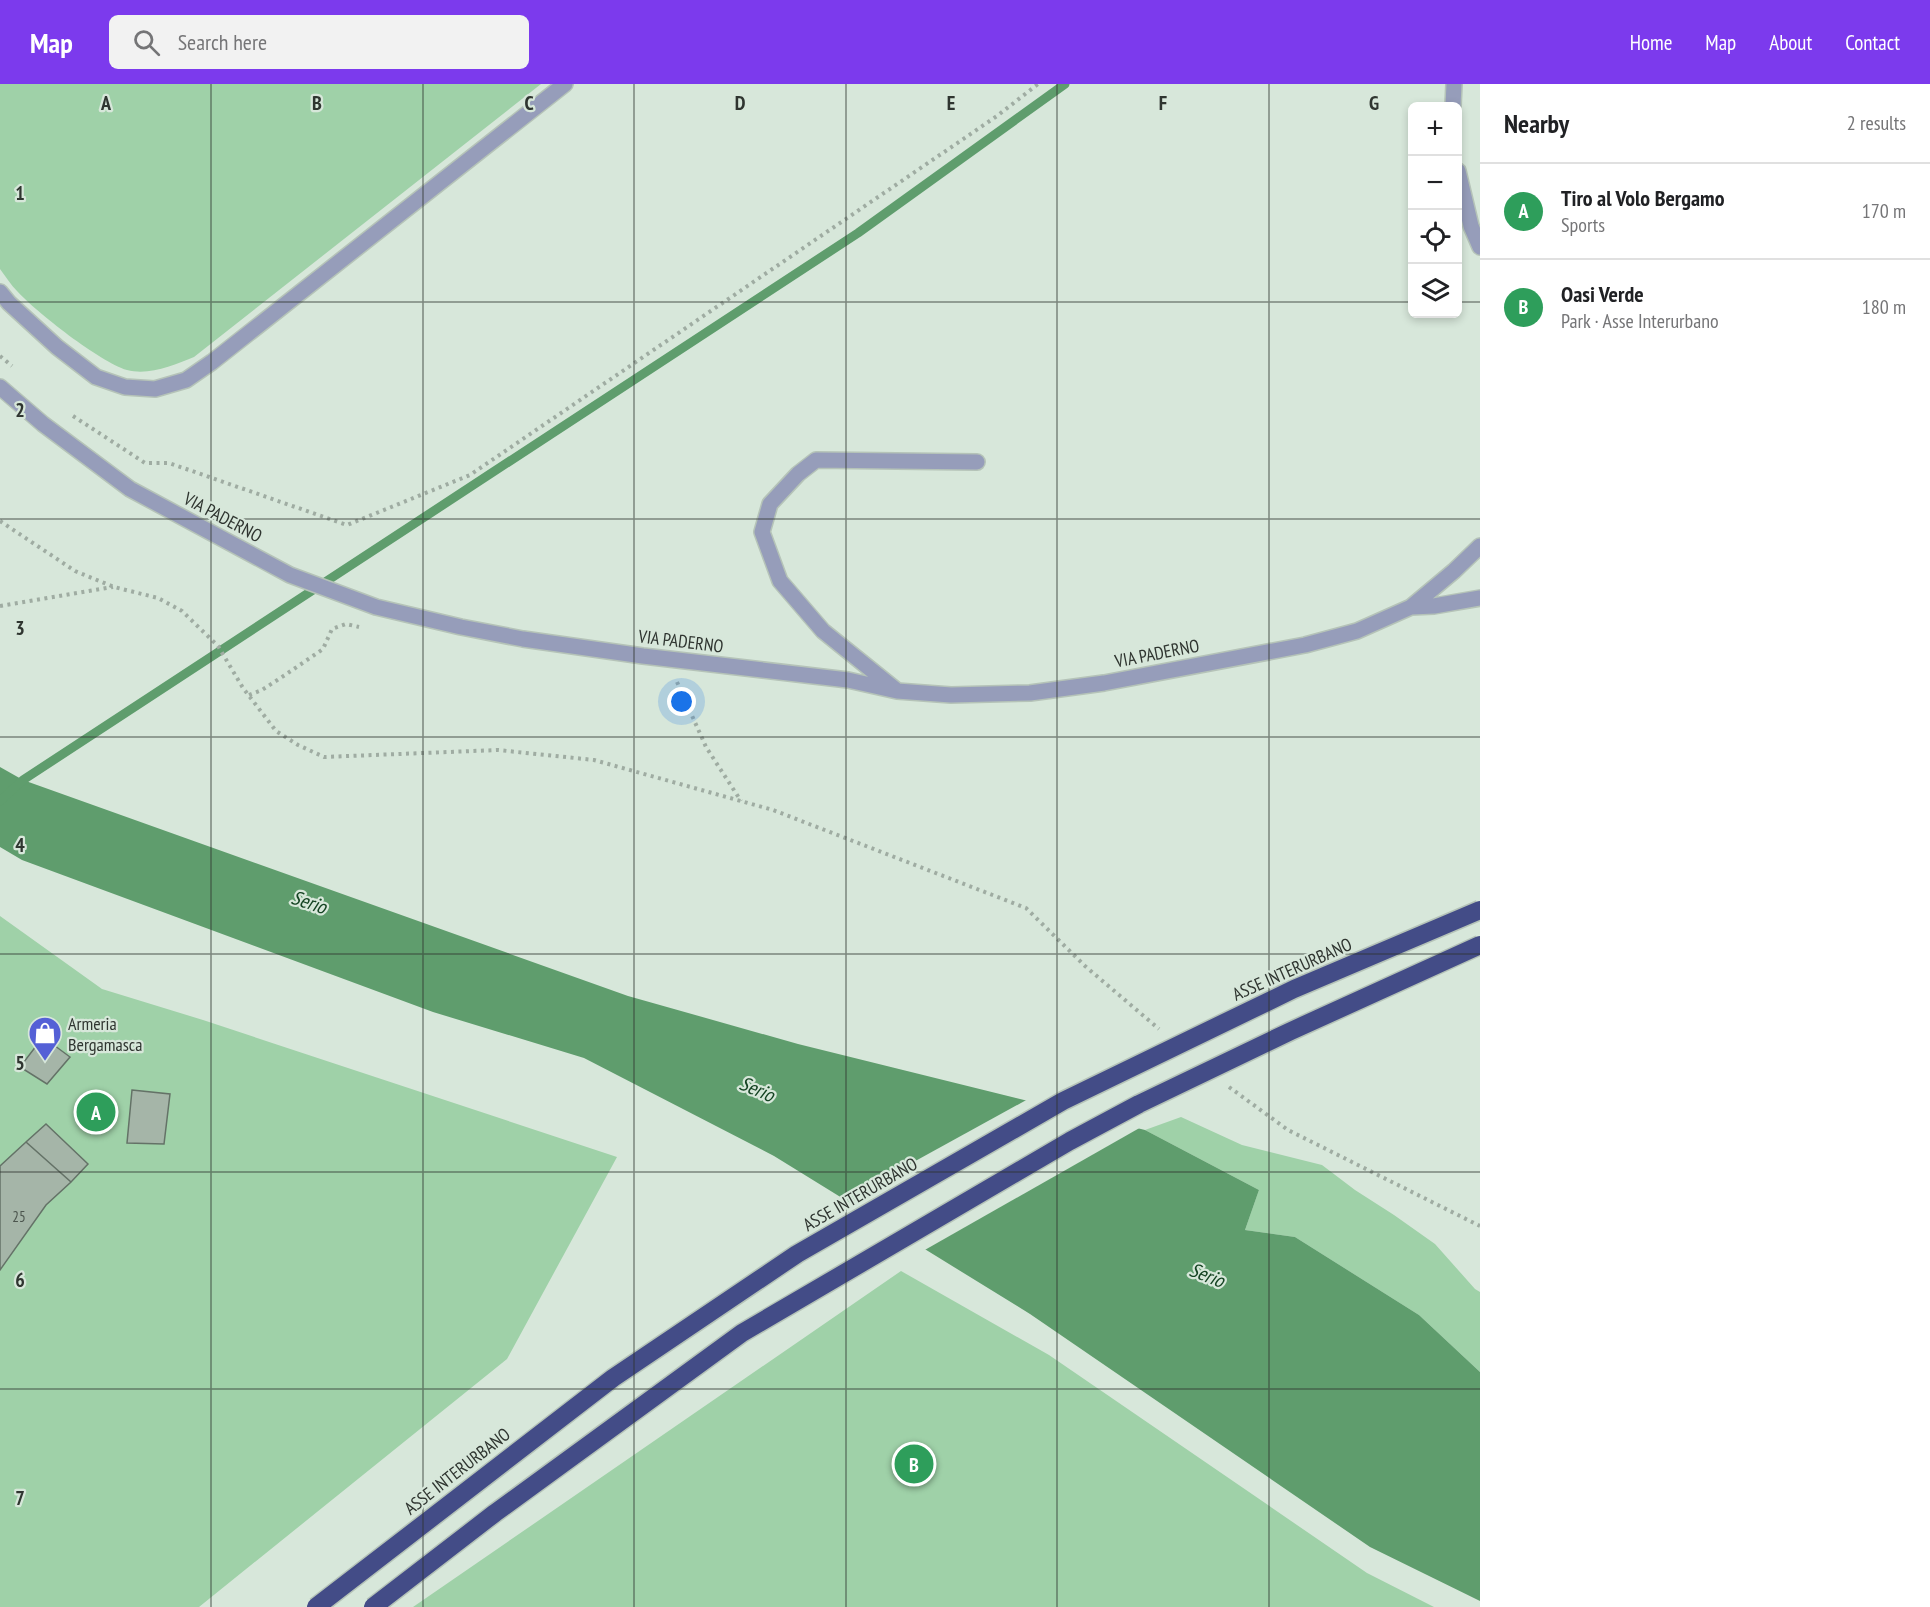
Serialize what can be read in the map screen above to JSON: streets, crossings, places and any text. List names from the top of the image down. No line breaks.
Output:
{"streets":{"highway":["ASSE INTERURBANO"],"street":["VIA PADERNO"]},"water":["Serio"],"places":{"shop":["Armeria Bergamasca"]},"house_numbers":["25"],"page":{"header":"Map","search":"Search here","nav":["Home","Map","About","Contact"],"heading":["Nearby","2 results"],"map_buttons":["+","−"],"list":[{"mark":"A","name":"Tiro al Volo Bergamo","note":"Sports","value":"170 m"},{"mark":"B","name":"Oasi Verde","note":"Park · Asse Interurbano","value":"180 m"}],"pins":["A","B"]},"grid":{"columns":["A","B","C","D","E","F","G"],"rows":["1","2","3","4","5","6","7"]}}
